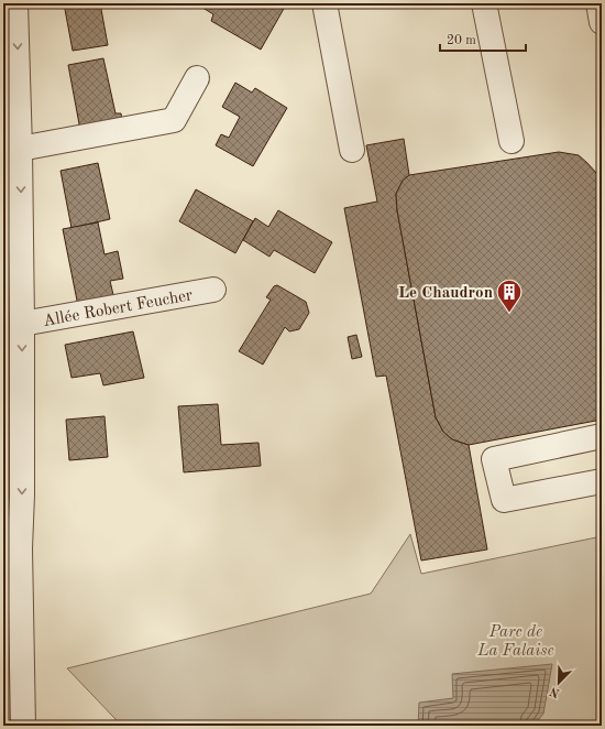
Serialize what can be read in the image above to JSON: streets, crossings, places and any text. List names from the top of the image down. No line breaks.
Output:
{"streets":{"street":["Allée Robert Feucher"]},"parks":["Parc de La Falaise"],"places":{"building":["Le Chaudron"]},"scale_bar":"20 m","north":"bottom left"}
